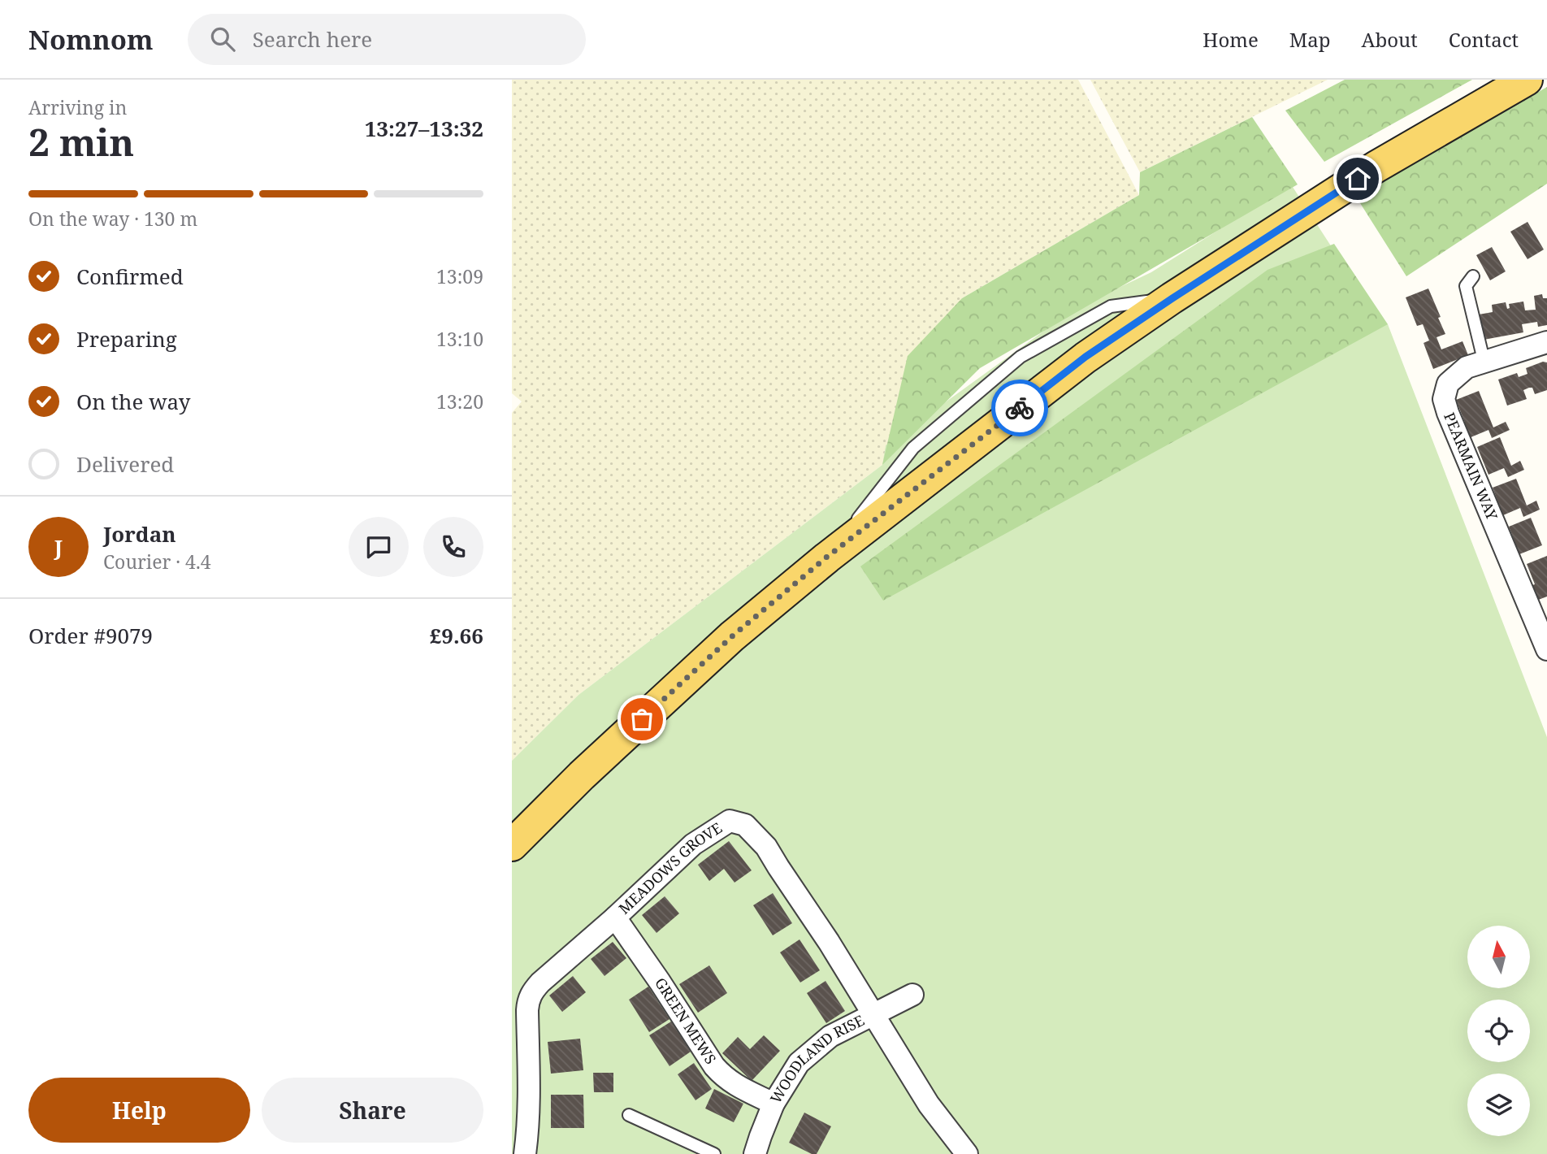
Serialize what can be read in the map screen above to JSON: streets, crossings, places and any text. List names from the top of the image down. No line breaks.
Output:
{"streets":{"street":["PEARMAIN WAY","MEADOWS GROVE","GREEN MEWS","WOODLAND RISE"]},"crossings":[["MEADOWS GROVE","GREEN MEWS"],["MEADOWS GROVE","WOODLAND RISE"],["GREEN MEWS","WOODLAND RISE"]],"north":"top","page":{"header":"Nomnom","search":"Search here","nav":["Home","Map","About","Contact"],"heading":["2 min","Arriving in","13:27–13:32"],"panel":["Jordan","Courier · 4.4","Order #9079","£9.66"],"bar":"On the way · 130 m","list":[["Confirmed","13:09"],["Preparing","13:10"],["On the way","13:20"],"Delivered"],"round":"J","buttons":["Help","Share"]}}
